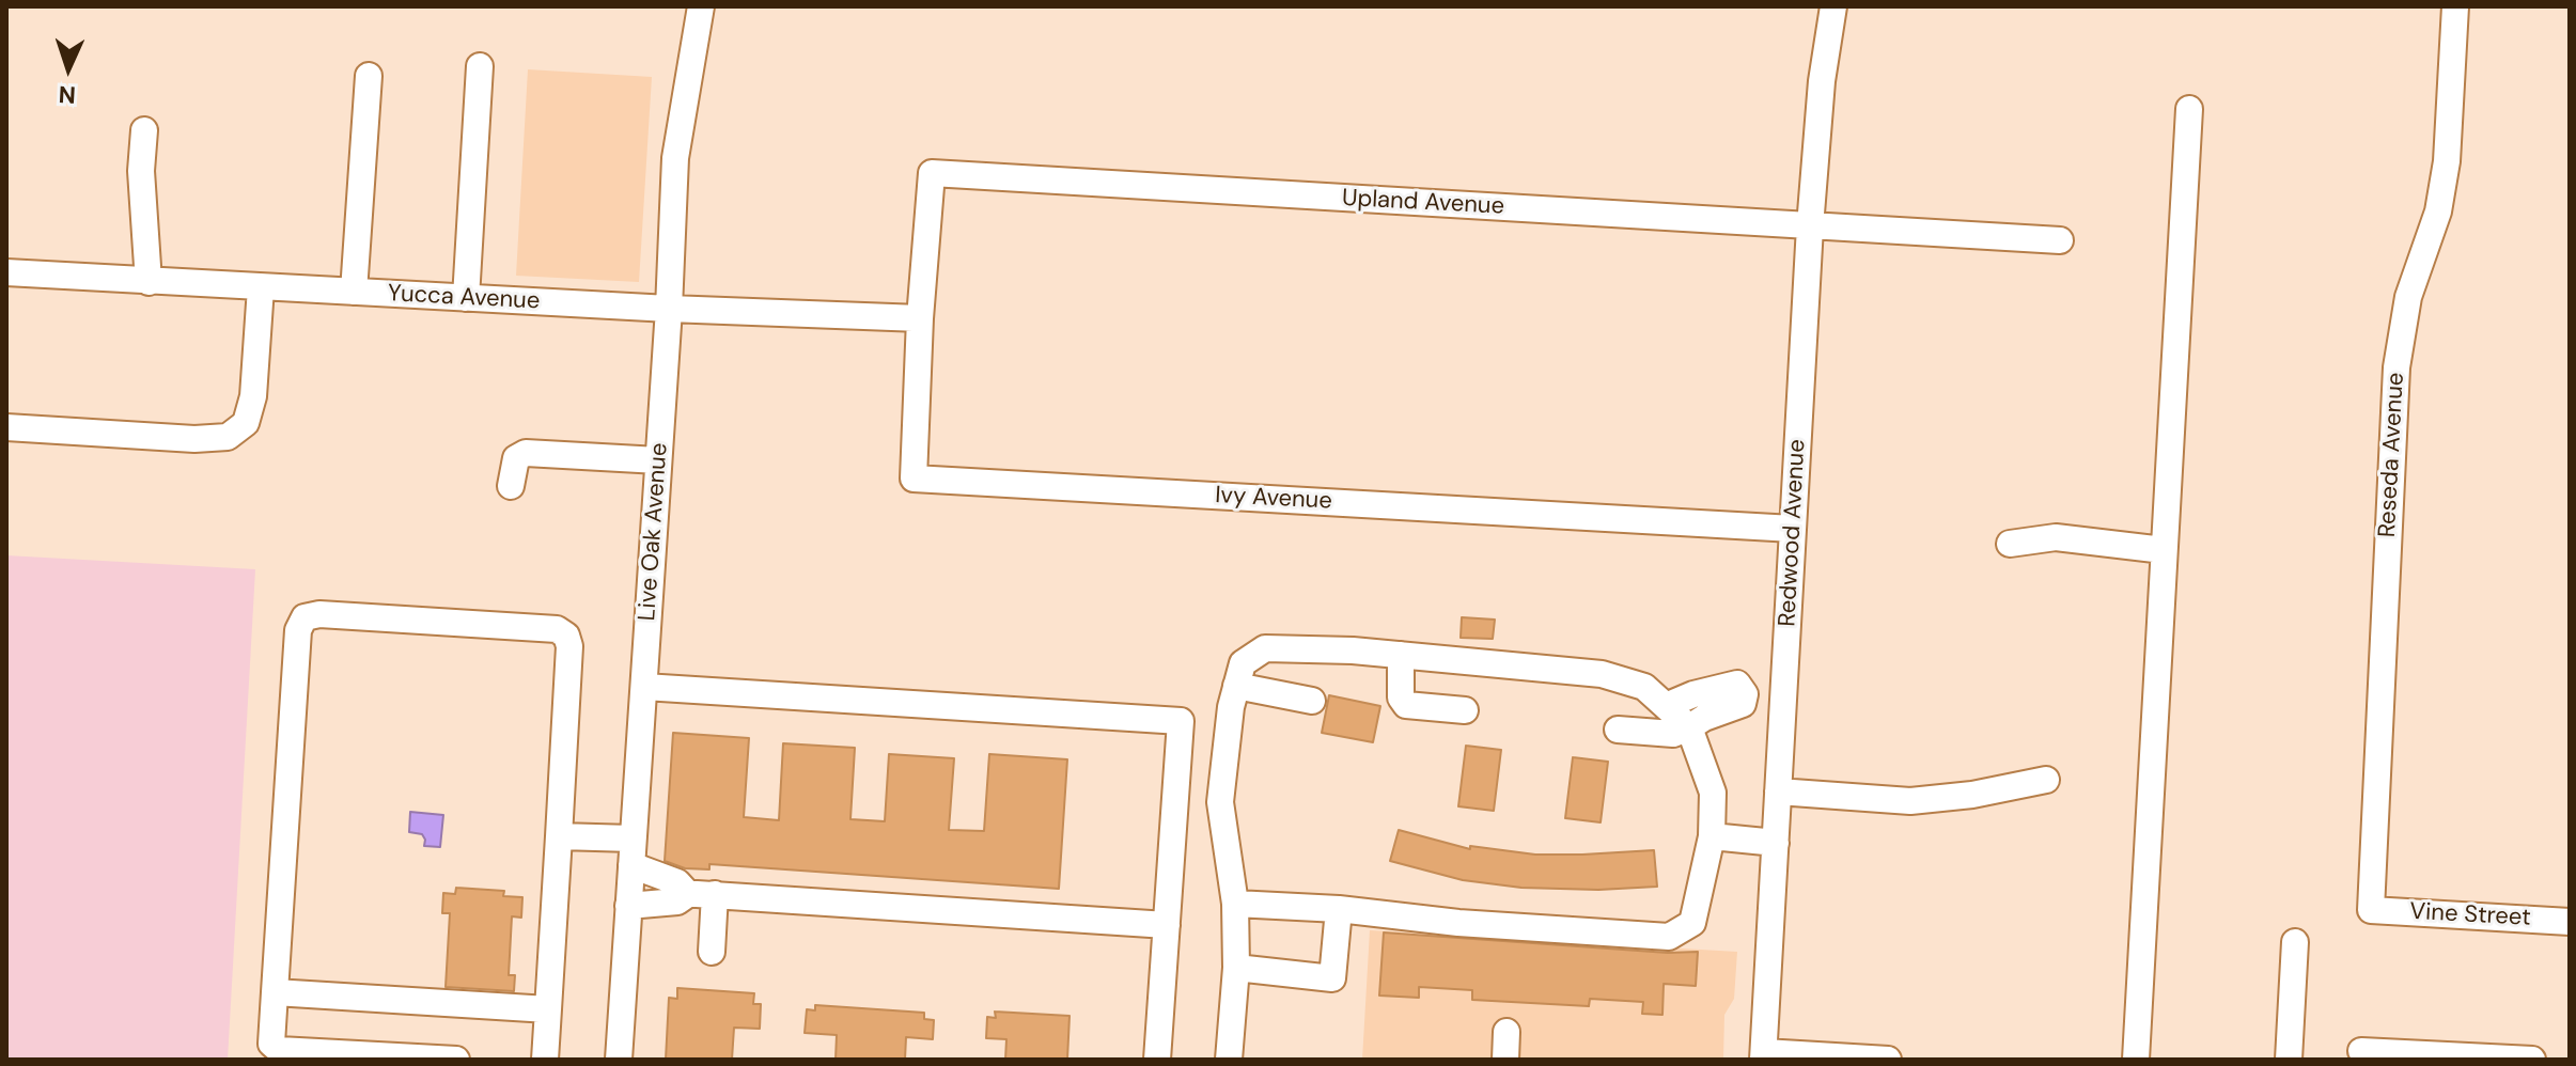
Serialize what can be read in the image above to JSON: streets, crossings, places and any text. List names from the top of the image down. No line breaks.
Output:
{"streets":{"street":["Upland Avenue","Yucca Avenue","Reseda Avenue","Ivy Avenue","Live Oak Avenue","Redwood Avenue","Vine Street"]},"crossings":[["Upland Avenue","Yucca Avenue"],["Upland Avenue","Ivy Avenue"],["Upland Avenue","Redwood Avenue"],["Yucca Avenue","Ivy Avenue"],["Yucca Avenue","Live Oak Avenue"],["Reseda Avenue","Vine Street"],["Ivy Avenue","Redwood Avenue"]],"north":"bottom"}
